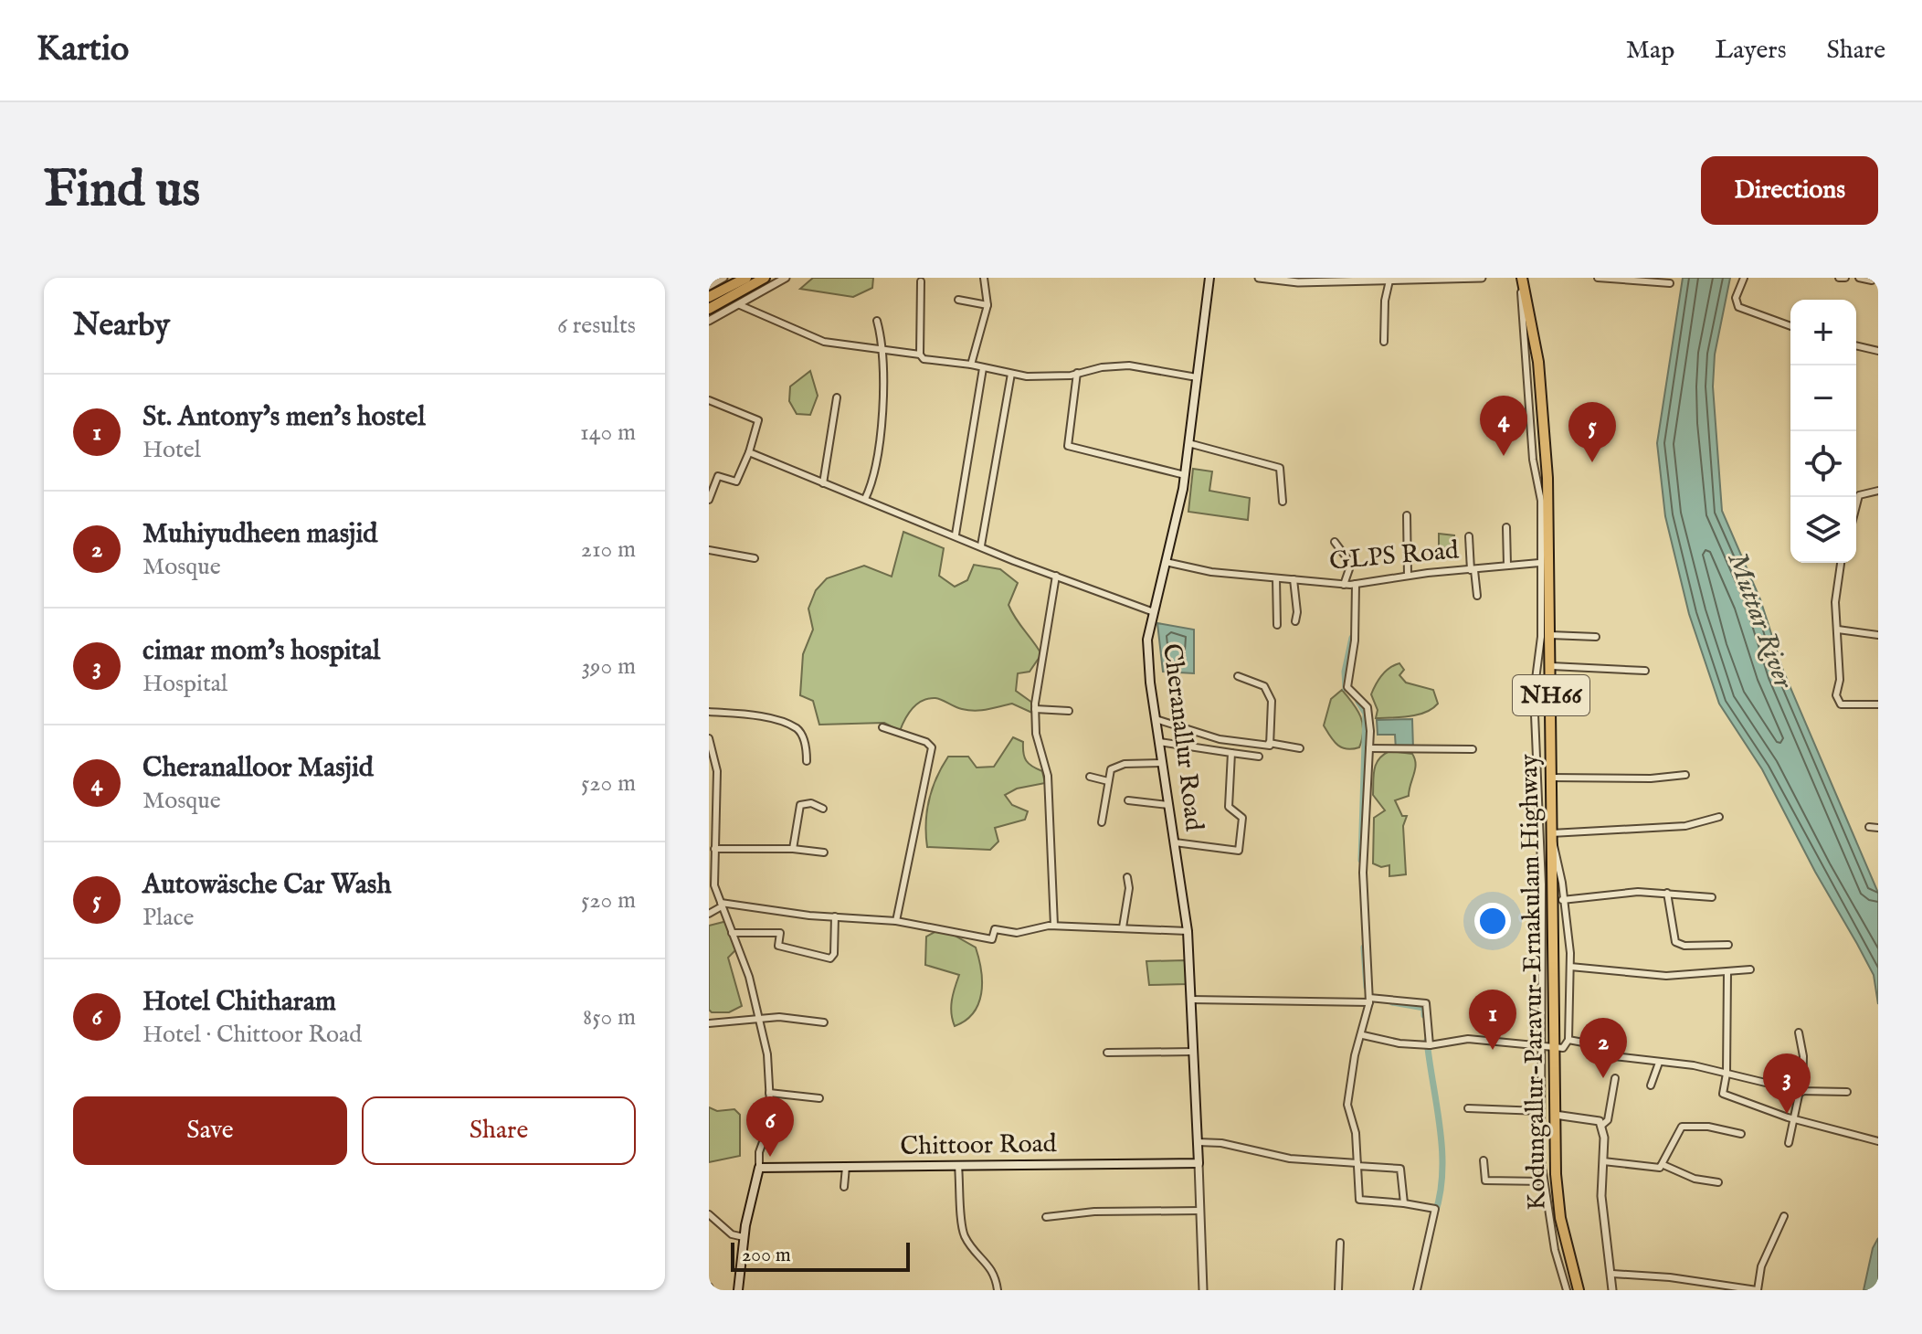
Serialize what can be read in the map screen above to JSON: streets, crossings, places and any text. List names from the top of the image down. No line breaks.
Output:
{"streets":{"highway":["NH66","Kodungallur-Paravur-Ernakulam Highway"],"main road":["Cheranallur Road","Chittoor Road"],"street":["GLPS Road"]},"crossings":[["GLPS Road","Cheranallur Road"],["Cheranallur Road","Chittoor Road"]],"water":["Muttar River"],"scale_bar":"200 m","page":{"header":"Kartio","nav":["Map","Layers","Share"],"buttons":["Directions",["Save","Share"]],"title":"Find us","heading":["Nearby","6 results"],"map_buttons":["+","−"],"list":[{"mark":"1","name":"St. Antony's men's hostel","note":"Hotel","value":"140 m"},{"mark":"2","name":"Muhiyudheen masjid","note":"Mosque","value":"210 m"},{"mark":"3","name":"cimar mom's hospital","note":"Hospital","value":"390 m"},{"mark":"4","name":"Cheranalloor Masjid","note":"Mosque","value":"520 m"},{"mark":"5","name":"Autowäsche Car Wash","note":"Place","value":"520 m"},{"mark":"6","name":"Hotel Chitharam","note":"Hotel · Chittoor Road","value":"850 m"}],"pins":["4","5","1","2","3","6"],"scale":"200 m"}}
